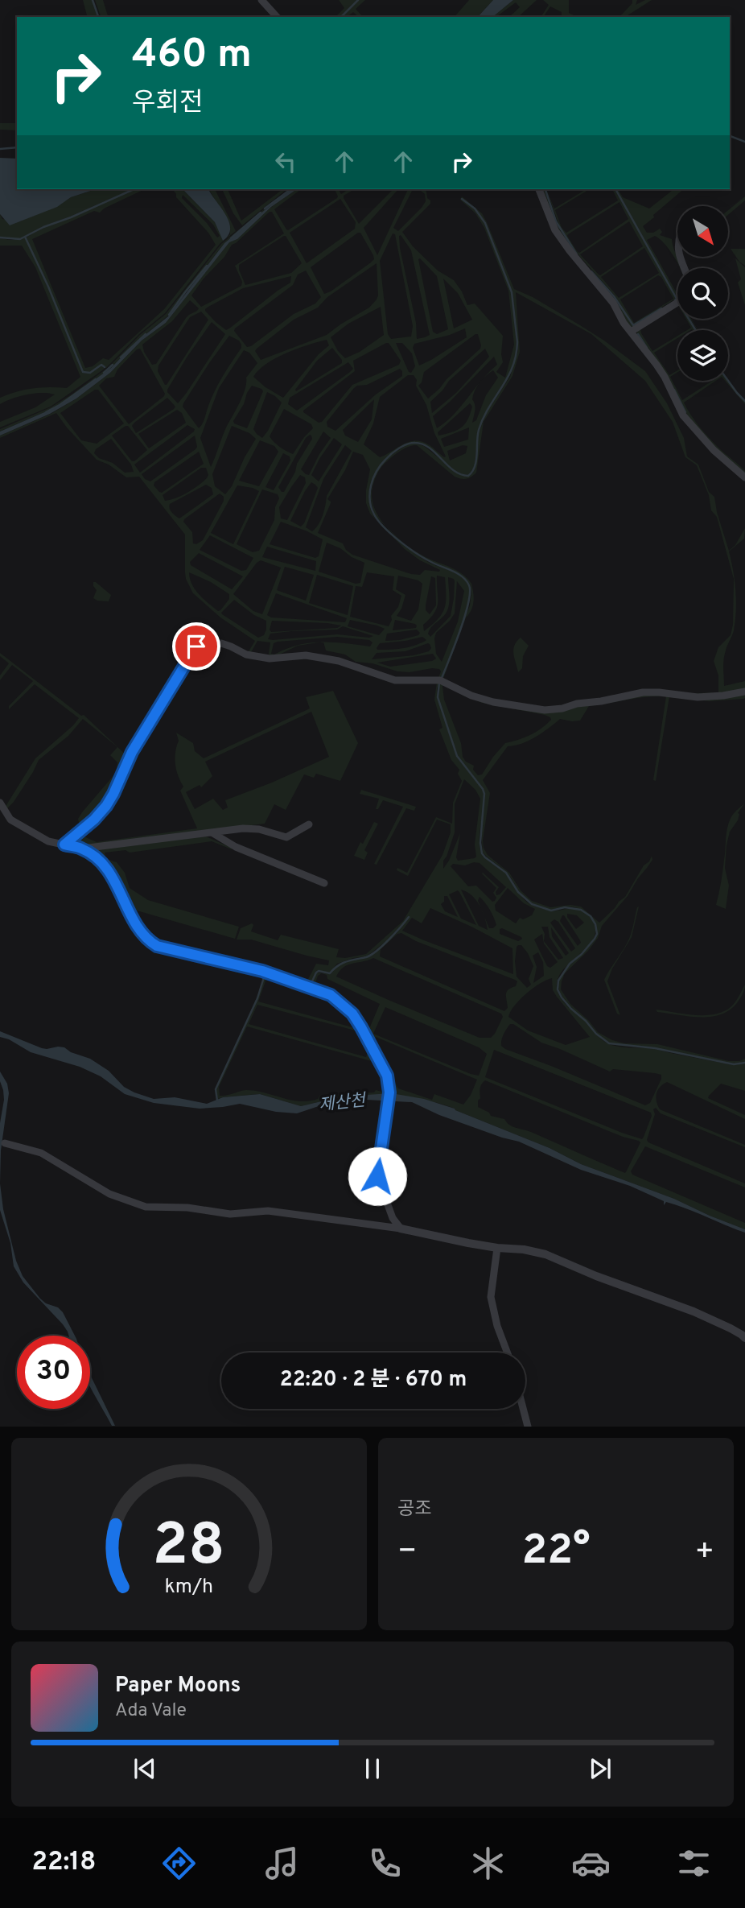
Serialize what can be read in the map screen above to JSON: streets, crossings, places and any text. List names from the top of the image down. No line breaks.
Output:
{"water":["제산천"],"north":"bottom right","page":{"turn":["460 m","우회전"],"limit":"30","trip":"22:20 · 2 분 · 670 m","tile":"공조","heat":["−","22°","+"],"song":["Paper Moons","Ada Vale"],"tabs":"22:18","gauge":["28","km/h"]}}
